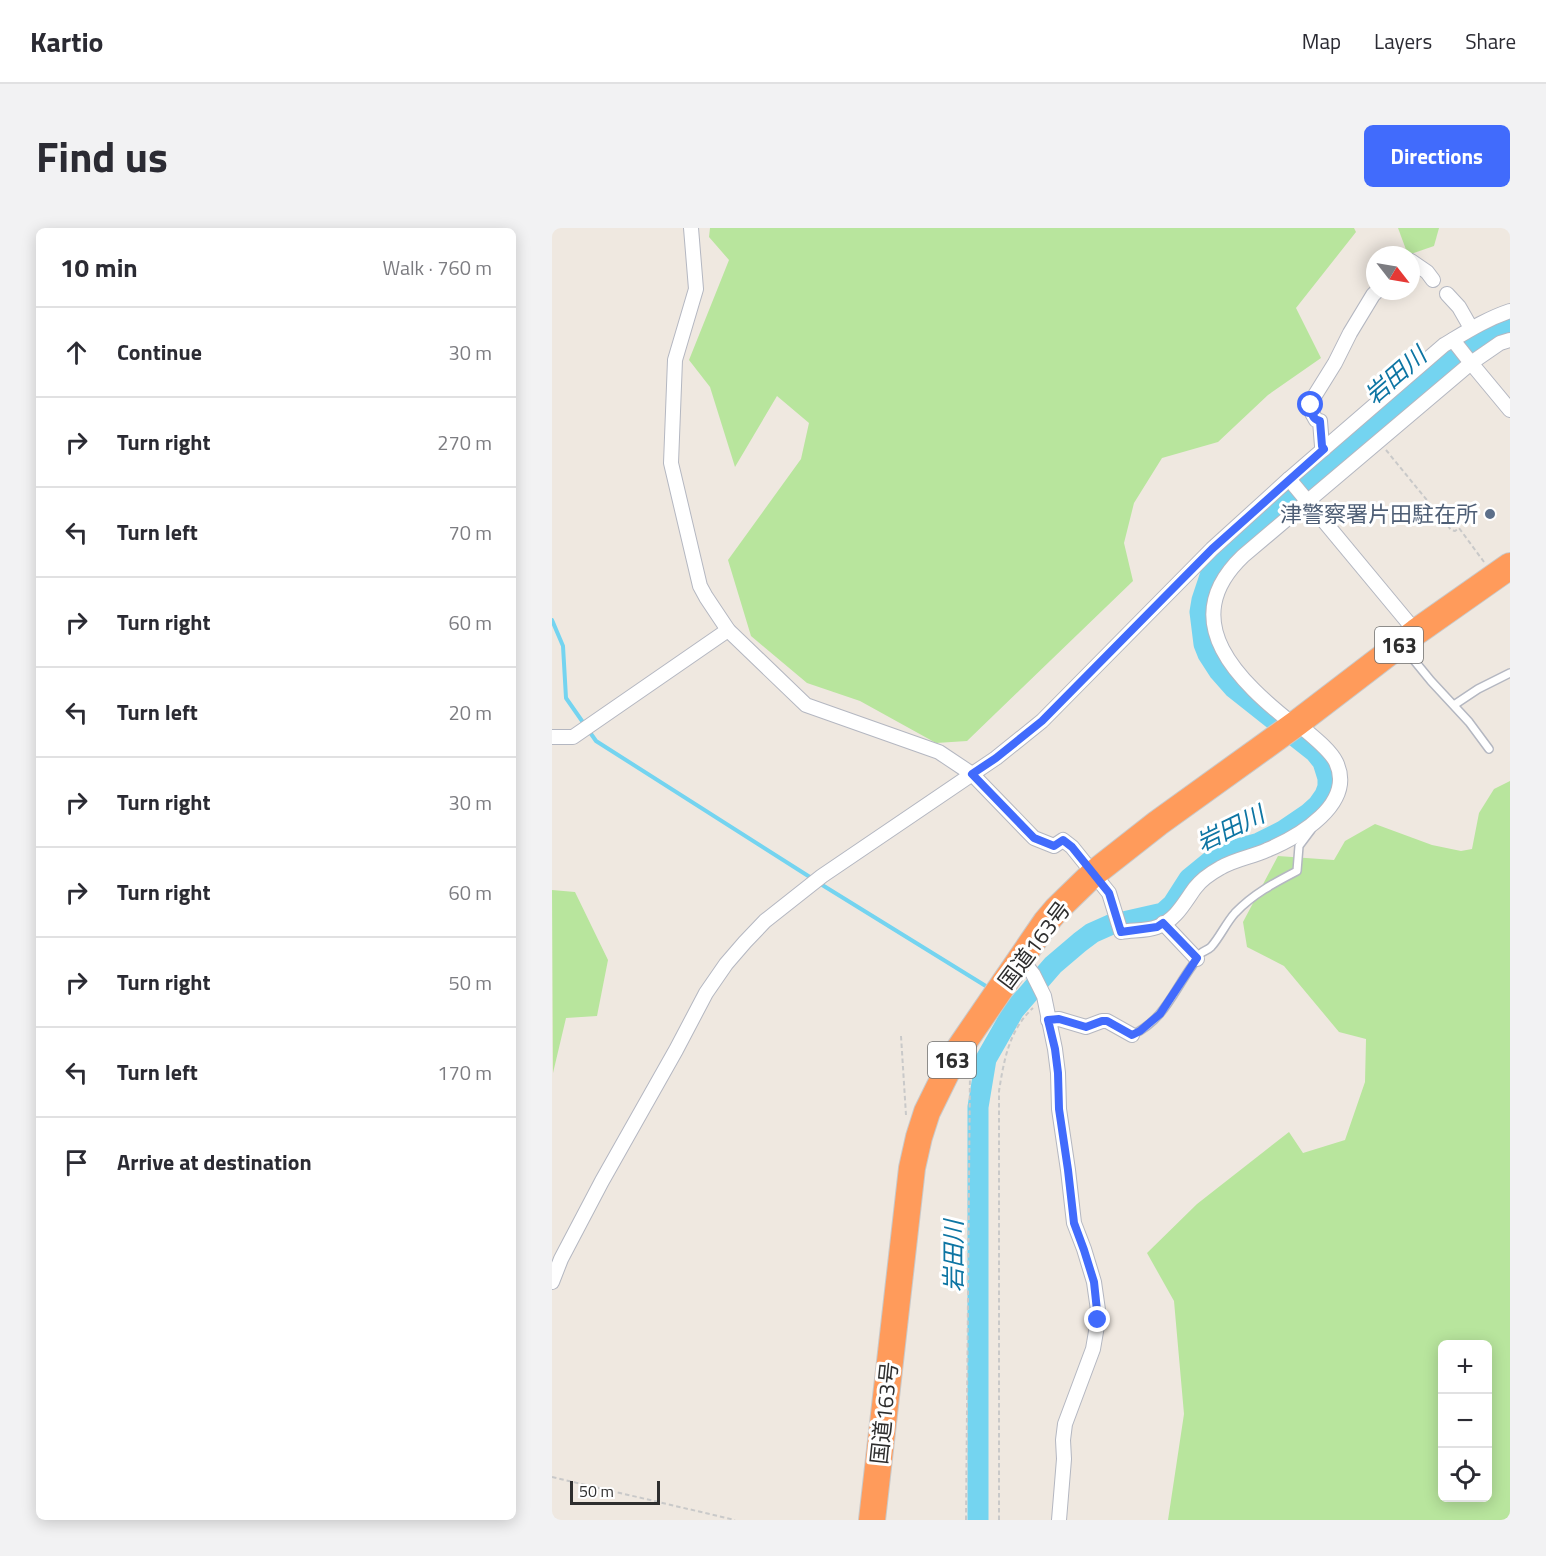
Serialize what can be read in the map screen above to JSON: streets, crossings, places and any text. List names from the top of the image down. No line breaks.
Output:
{"streets":{"highway":["163","国道163号"]},"water":["岩田川"],"places":["津警察署片田駐在所"],"scale_bar":"50 m","north":"bottom right","page":{"header":"Kartio","nav":["Map","Layers","Share"],"title":"Find us","buttons":"Directions","heading":["10 min","Walk · 760 m"],"list":[["Continue","30 m"],["Turn right","270 m"],["Turn left","70 m"],["Turn right","60 m"],["Turn left","20 m"],["Turn right","30 m"],["Turn right","60 m"],["Turn right","50 m"],["Turn left","170 m"],"Arrive at destination"],"map_buttons":["+","−"],"scale":"50 m"}}
